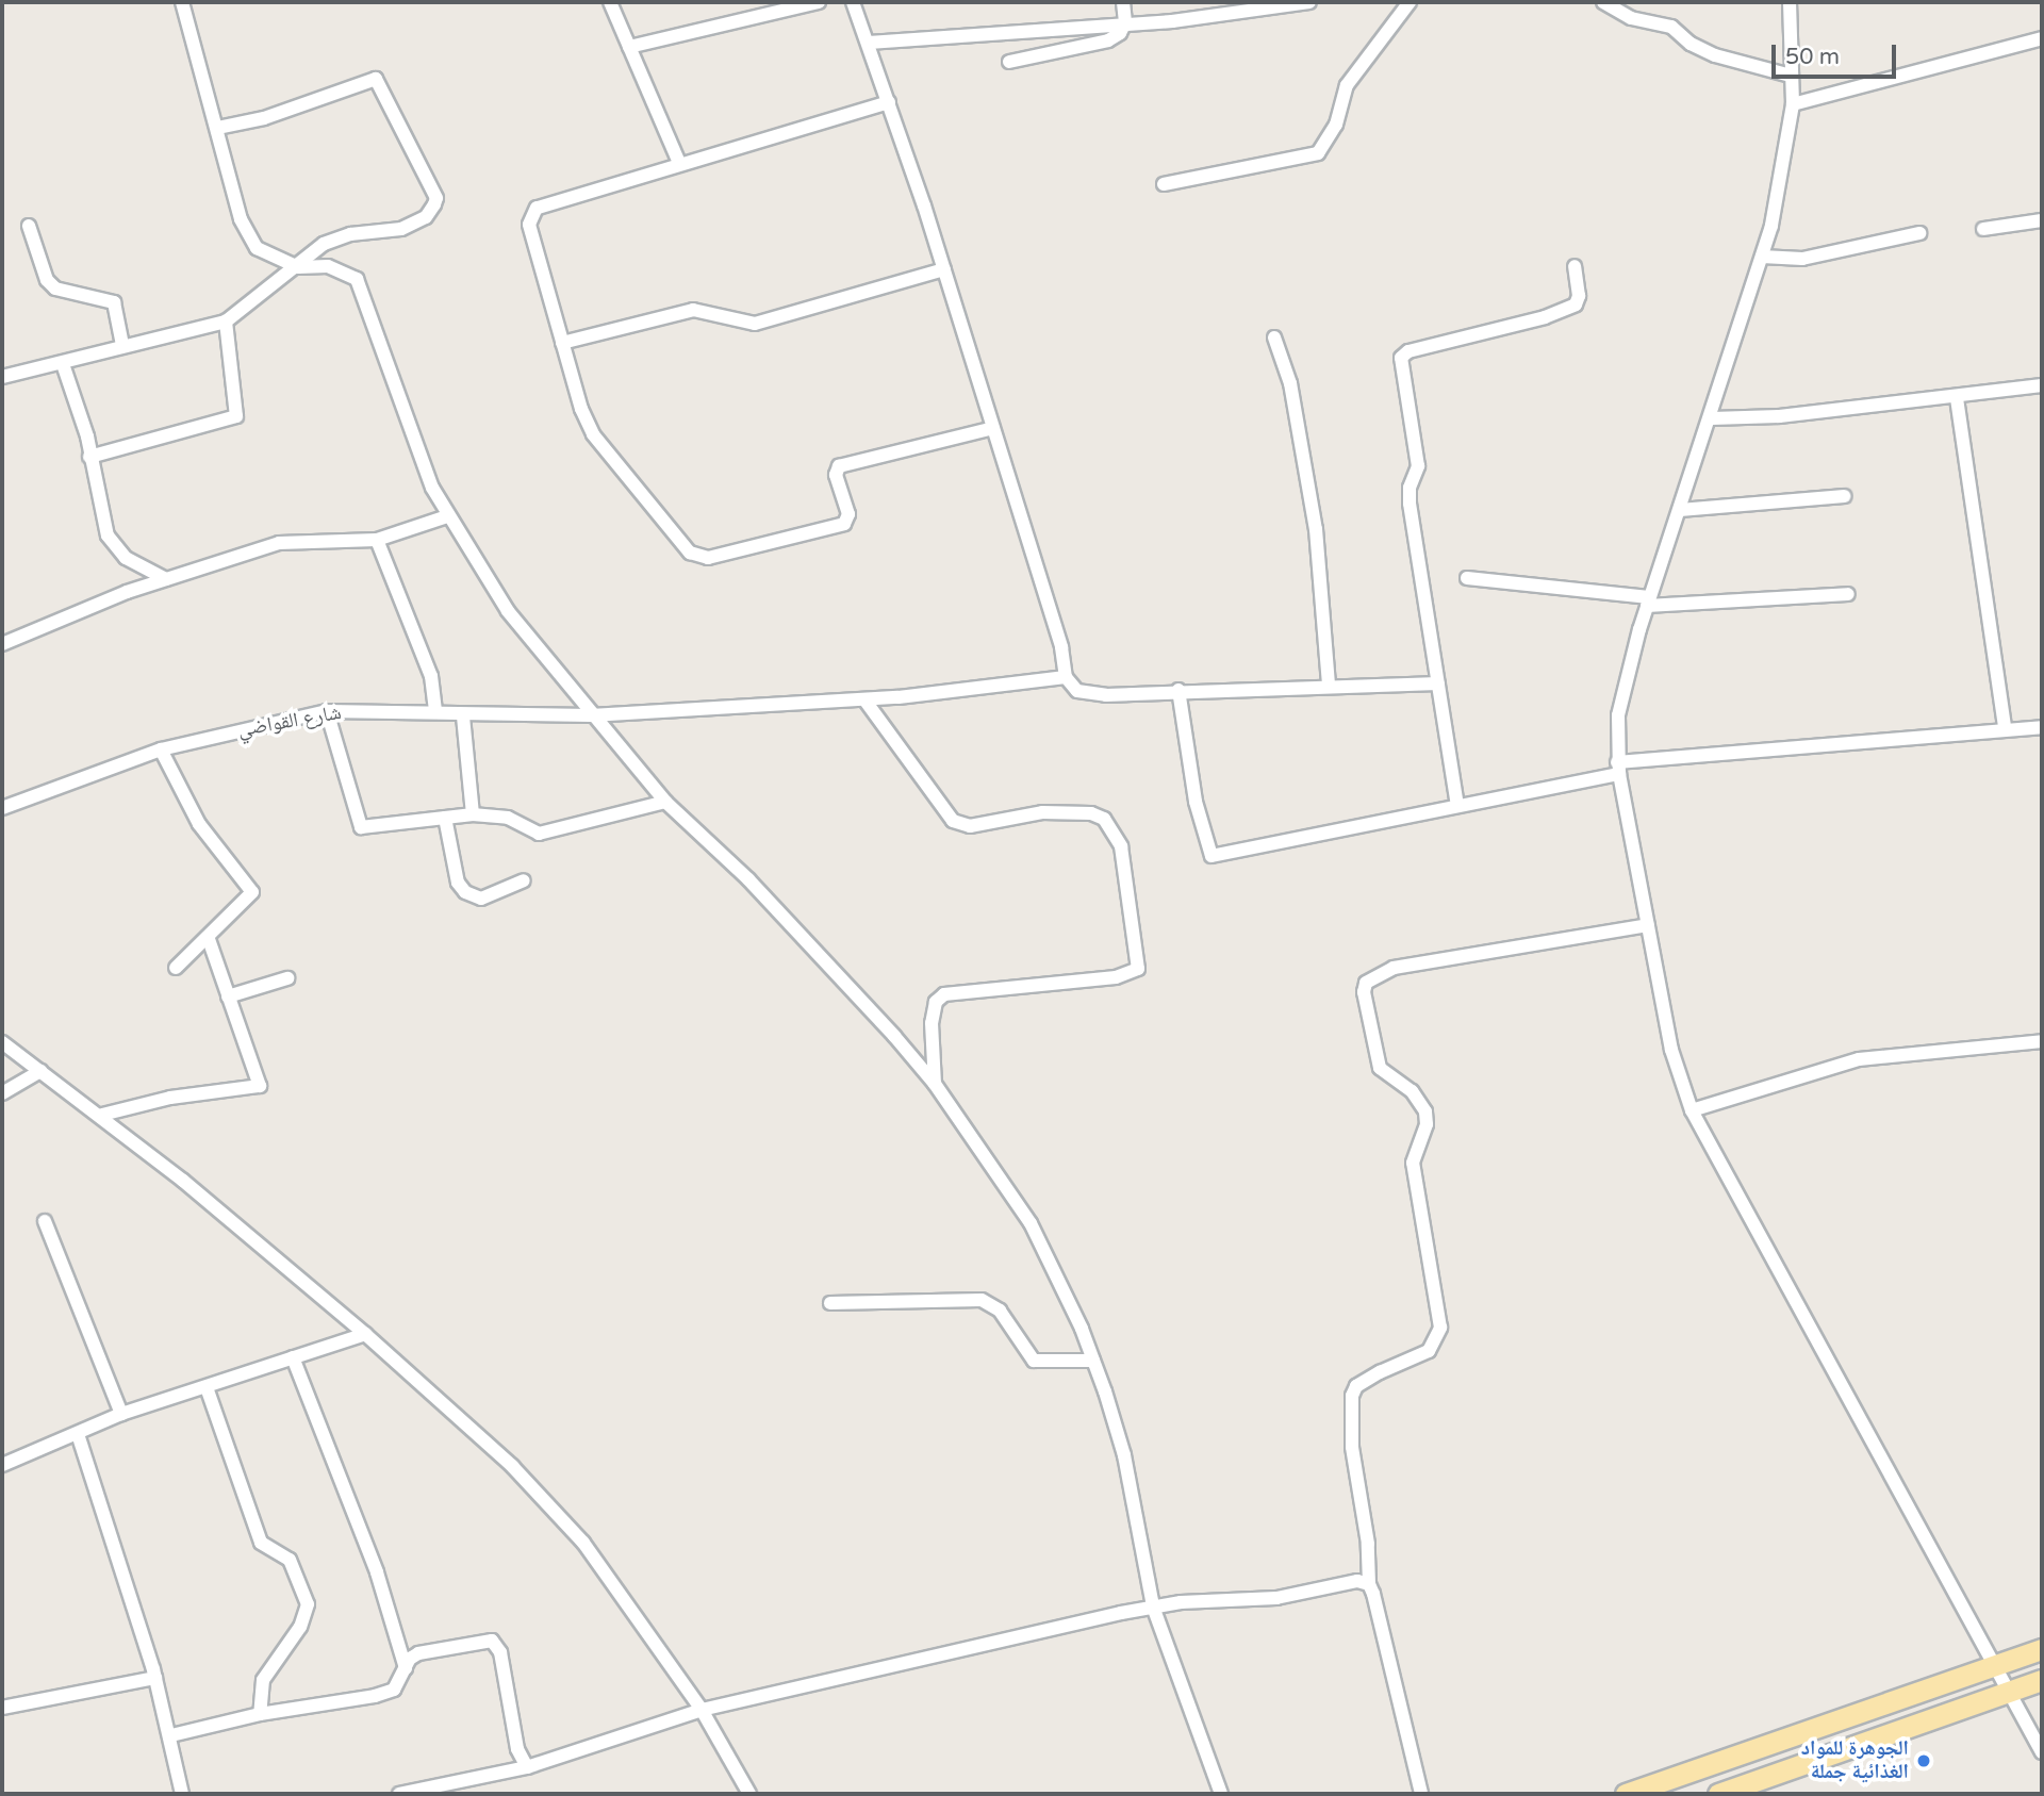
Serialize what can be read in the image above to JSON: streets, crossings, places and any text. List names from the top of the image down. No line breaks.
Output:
{"streets":{"street":["شارع القواضي"]},"places":["الجوهرة للمواد الغذائية جملة"],"scale_bar":"50 m"}
